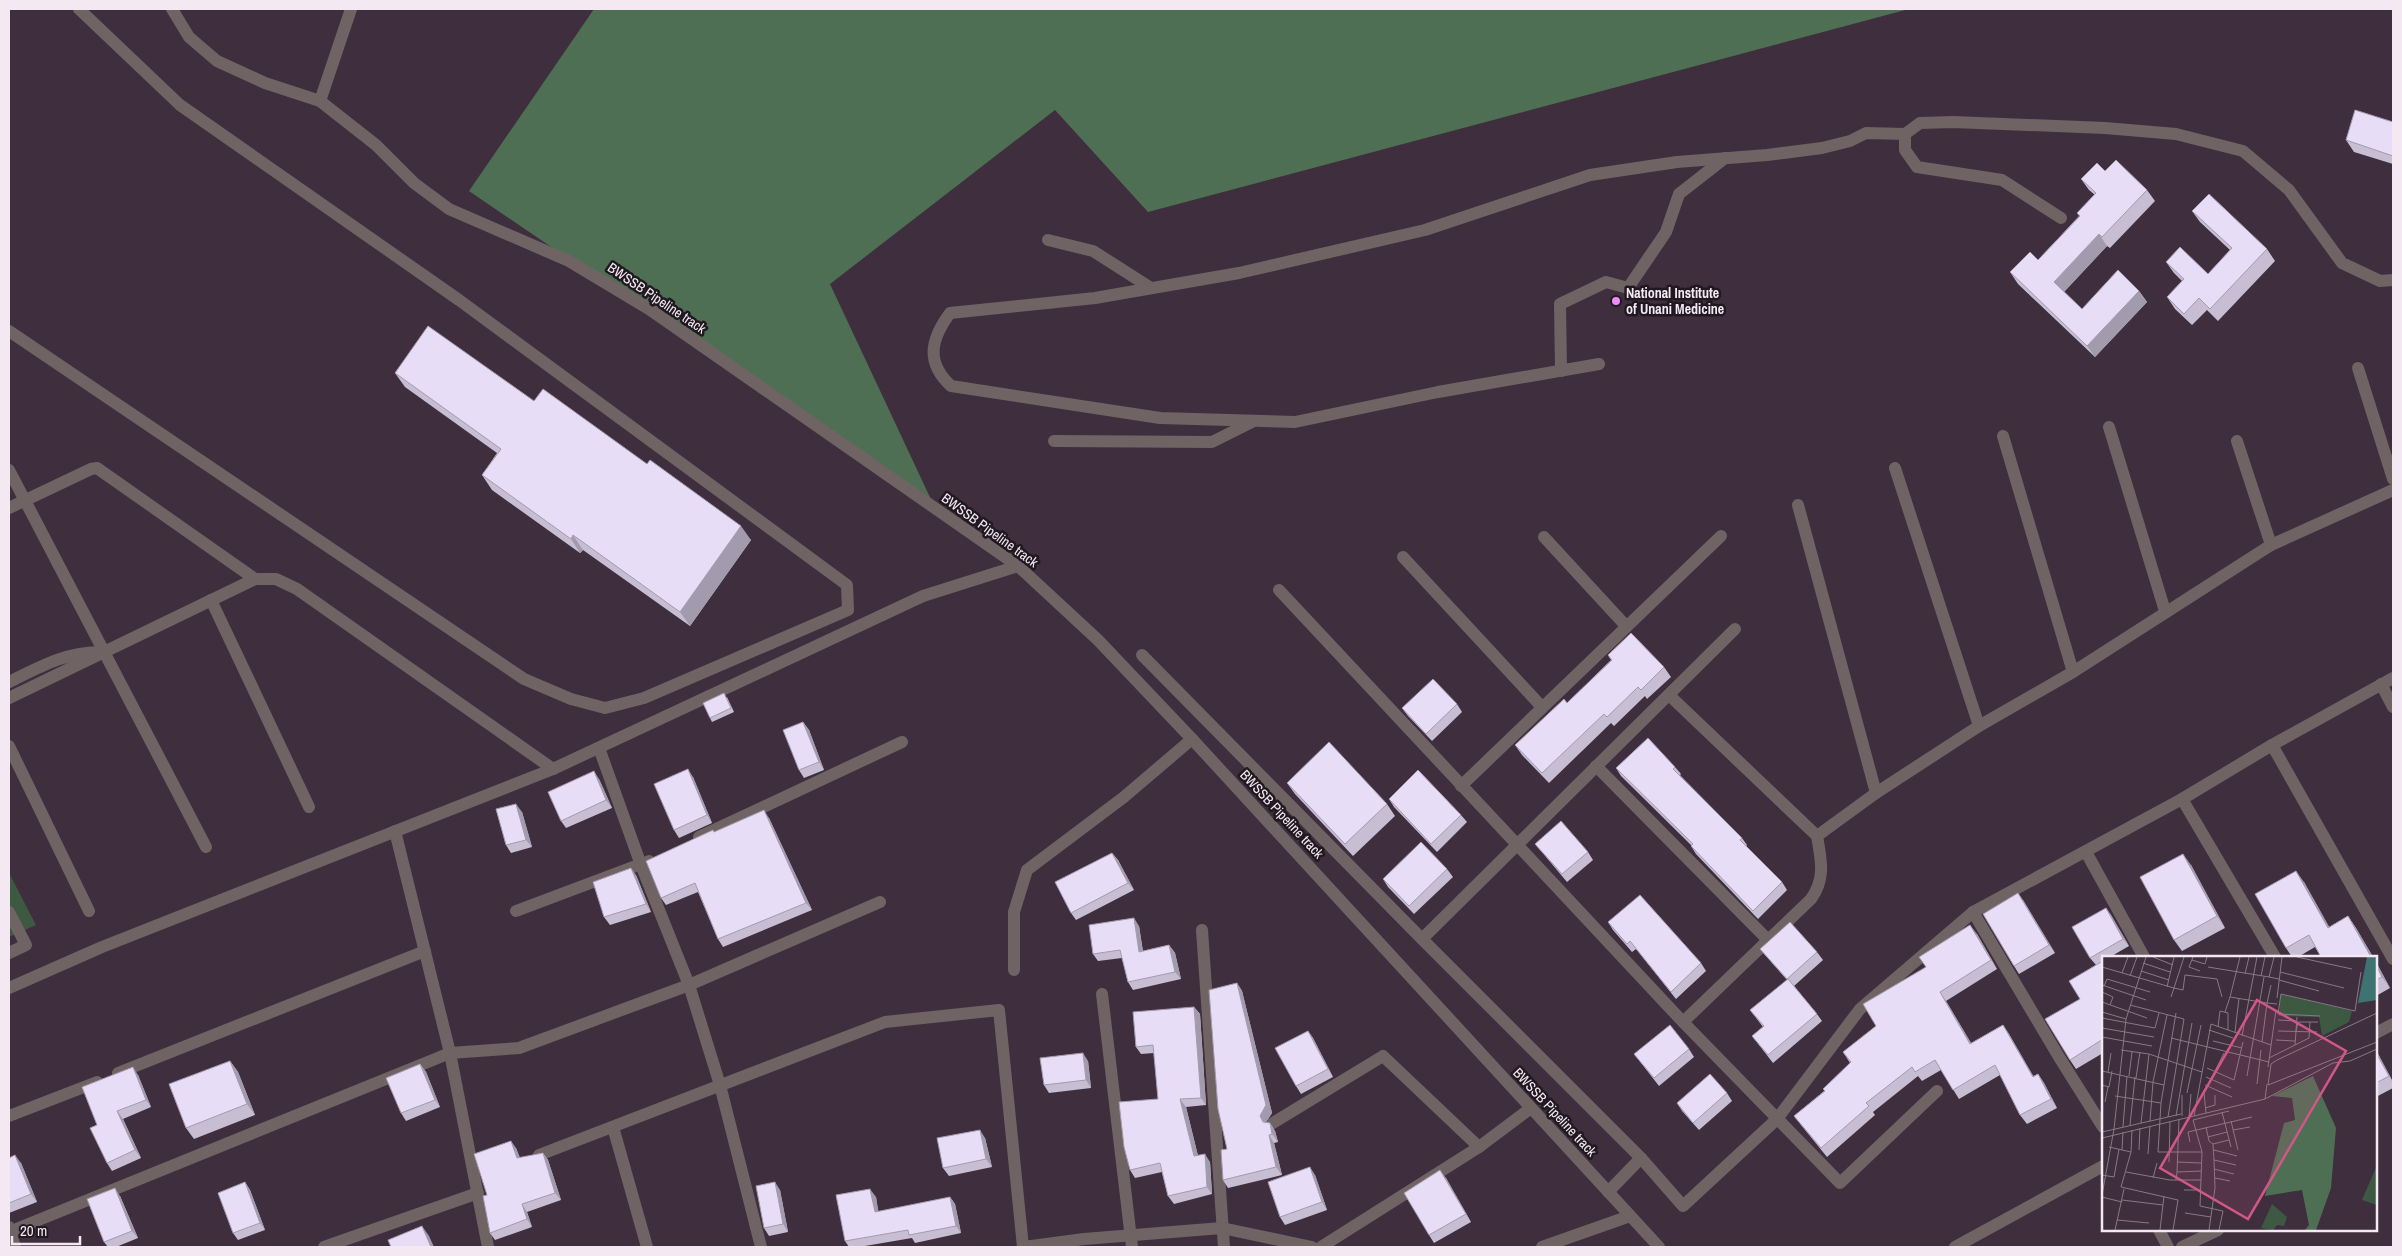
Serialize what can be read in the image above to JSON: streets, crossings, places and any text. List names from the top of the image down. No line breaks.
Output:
{"streets":{"street":["BWSSB Pipeline track"]},"places":["National Institute of Unani Medicine"],"scale_bar":"20 m"}
